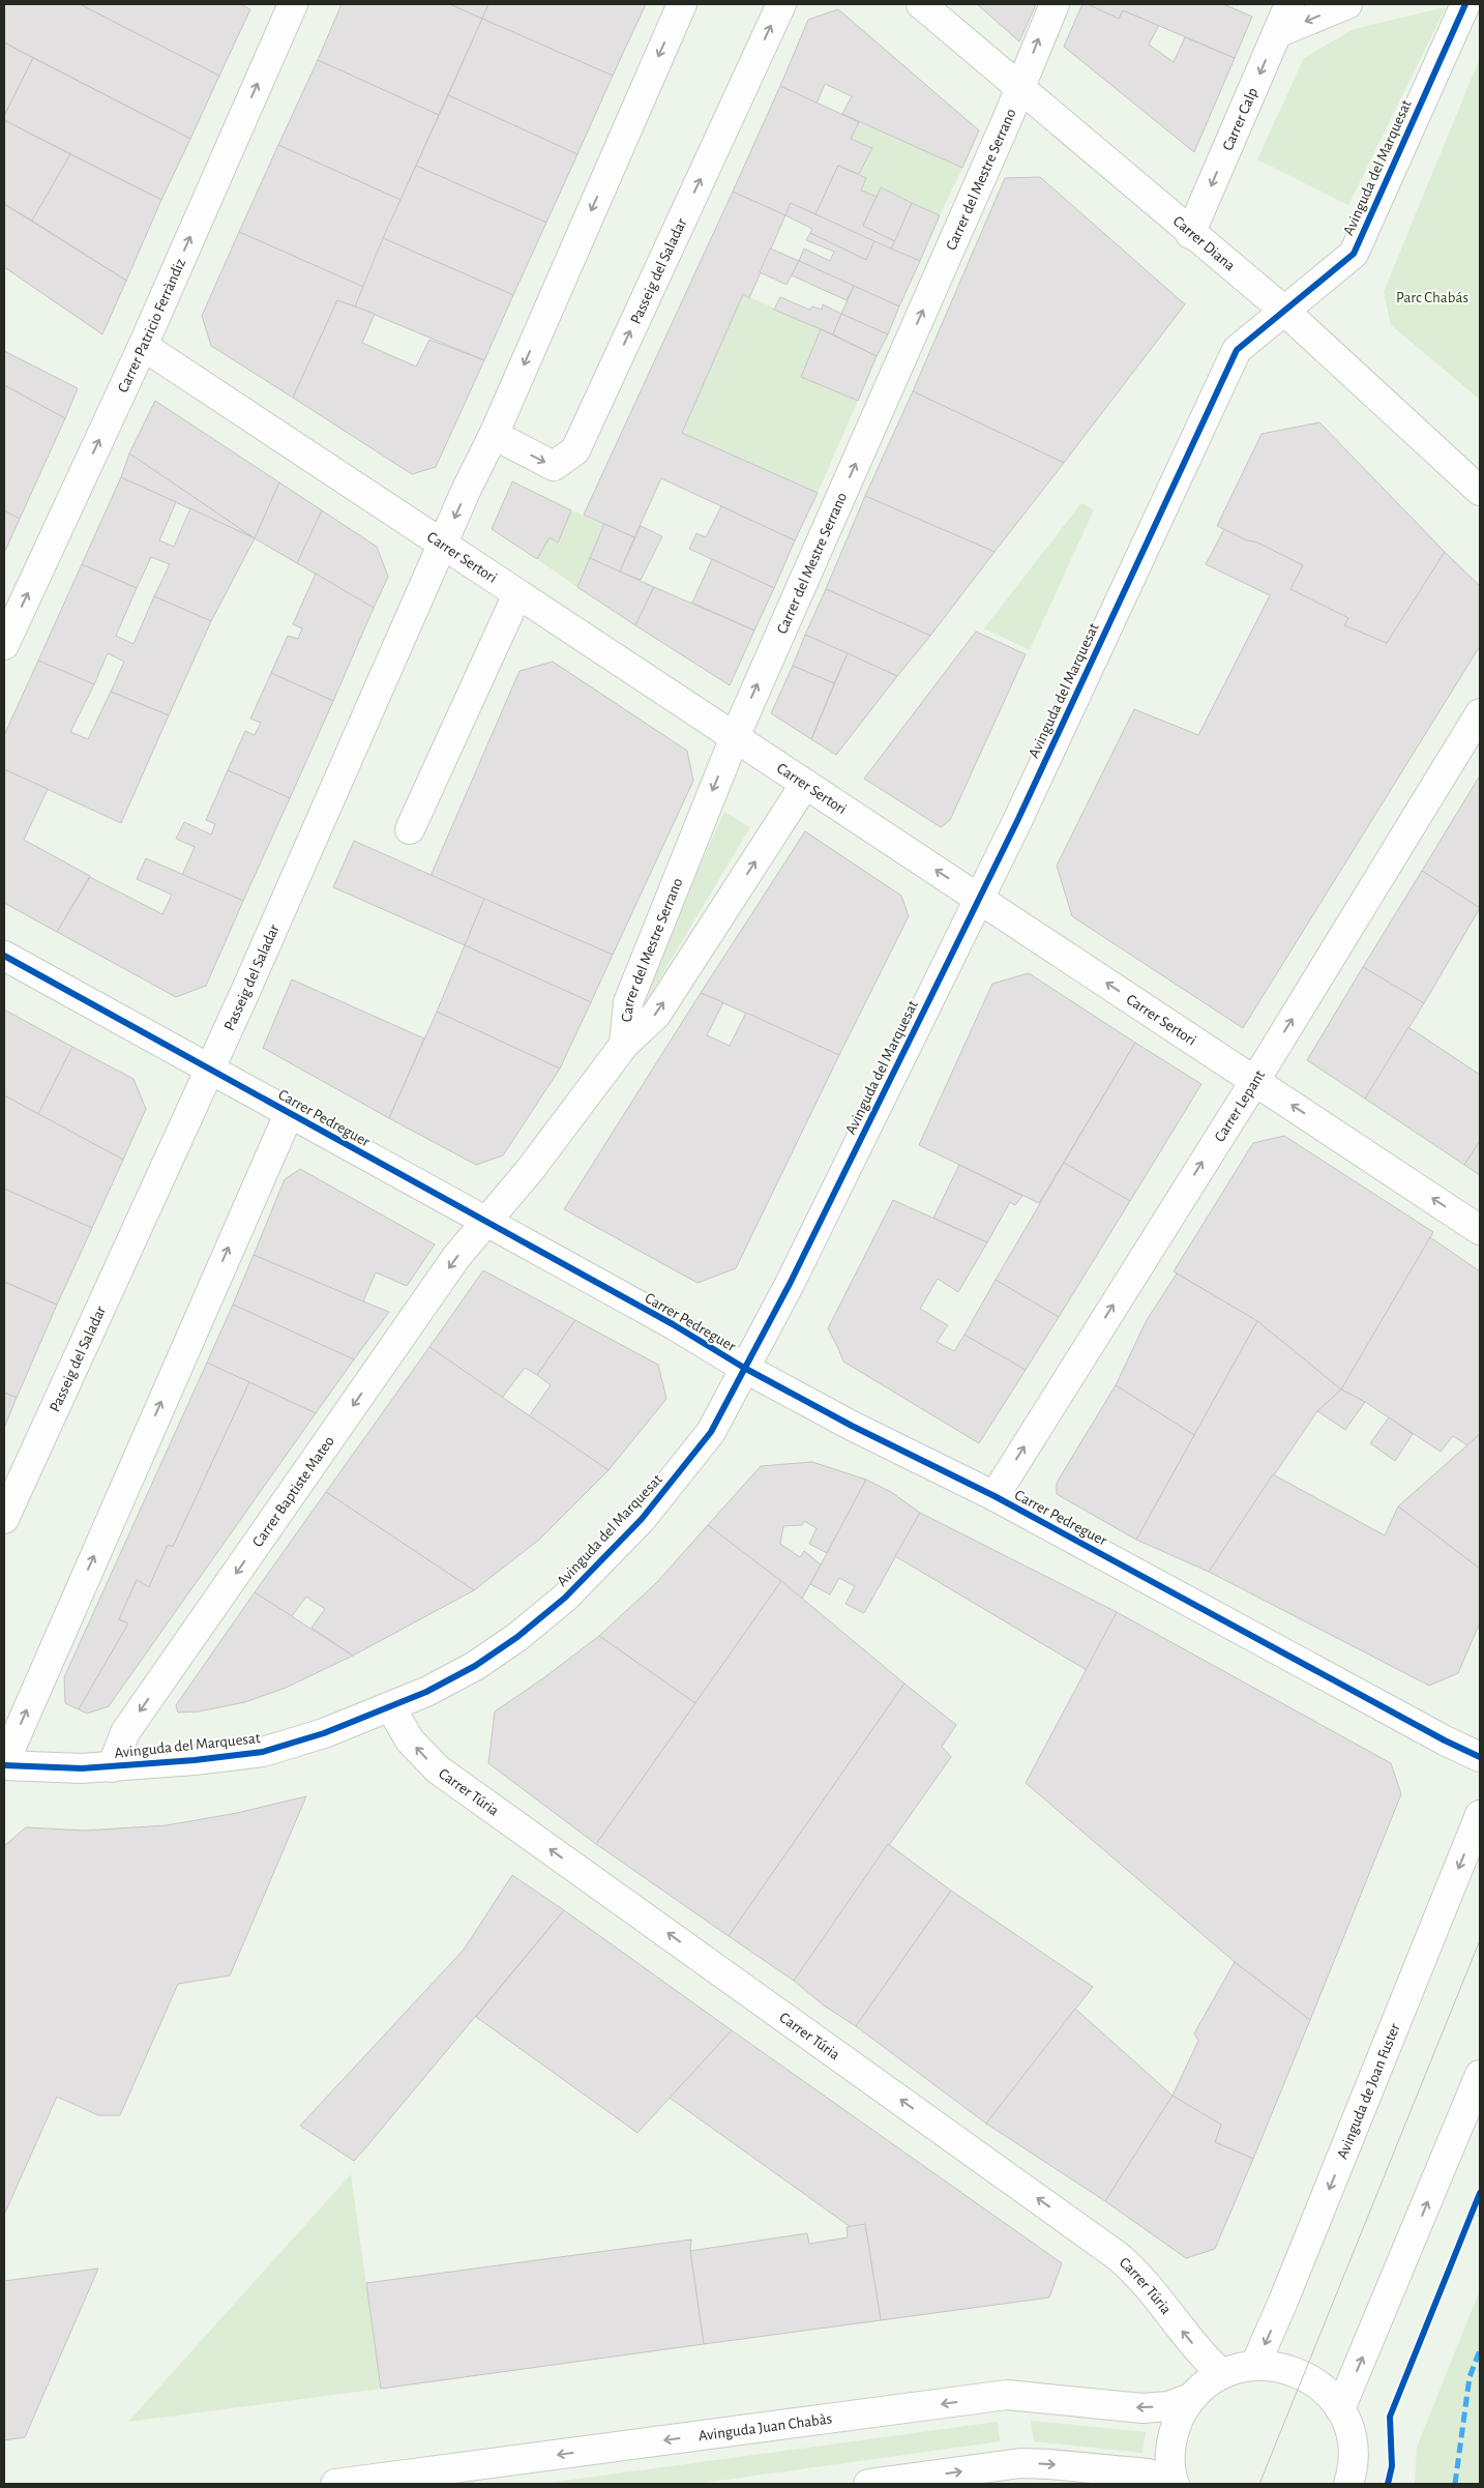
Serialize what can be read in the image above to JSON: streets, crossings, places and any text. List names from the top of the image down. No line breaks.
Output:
{"streets":{"street":["Carrer Calp","Avinguda del Marquesat","Carrer del Mestre Serrano","Carrer Diana","Passeig del Saladar","Carrer Patricio Ferràndiz","Carrer Sertori","Carrer Lepant","Carrer Pedreguer","Carrer Baptiste Mateo","Carrer Túria","Avinguda de Joan Fuster","Avinguda Juan Chabàs"]},"crossings":[["Carrer Calp","Carrer Diana"],["Avinguda del Marquesat","Carrer Diana"],["Avinguda del Marquesat","Carrer Sertori"],["Avinguda del Marquesat","Carrer Pedreguer"],["Avinguda del Marquesat","Carrer Baptiste Mateo"],["Avinguda del Marquesat","Carrer Túria"],["Carrer del Mestre Serrano","Carrer Diana"],["Carrer del Mestre Serrano","Carrer Sertori"],["Carrer del Mestre Serrano","Carrer Pedreguer"],["Carrer del Mestre Serrano","Carrer Baptiste Mateo"],["Passeig del Saladar","Carrer Sertori"],["Passeig del Saladar","Carrer Pedreguer"],["Carrer Patricio Ferràndiz","Carrer Sertori"],["Carrer Sertori","Carrer Lepant"],["Carrer Lepant","Carrer Pedreguer"],["Carrer Pedreguer","Carrer Baptiste Mateo"]],"one_way":["Carrer Calp","Carrer Patricio Ferràndiz","Carrer Sertori","Carrer Lepant","Carrer Túria"],"parks":["Parc Chabás"]}
